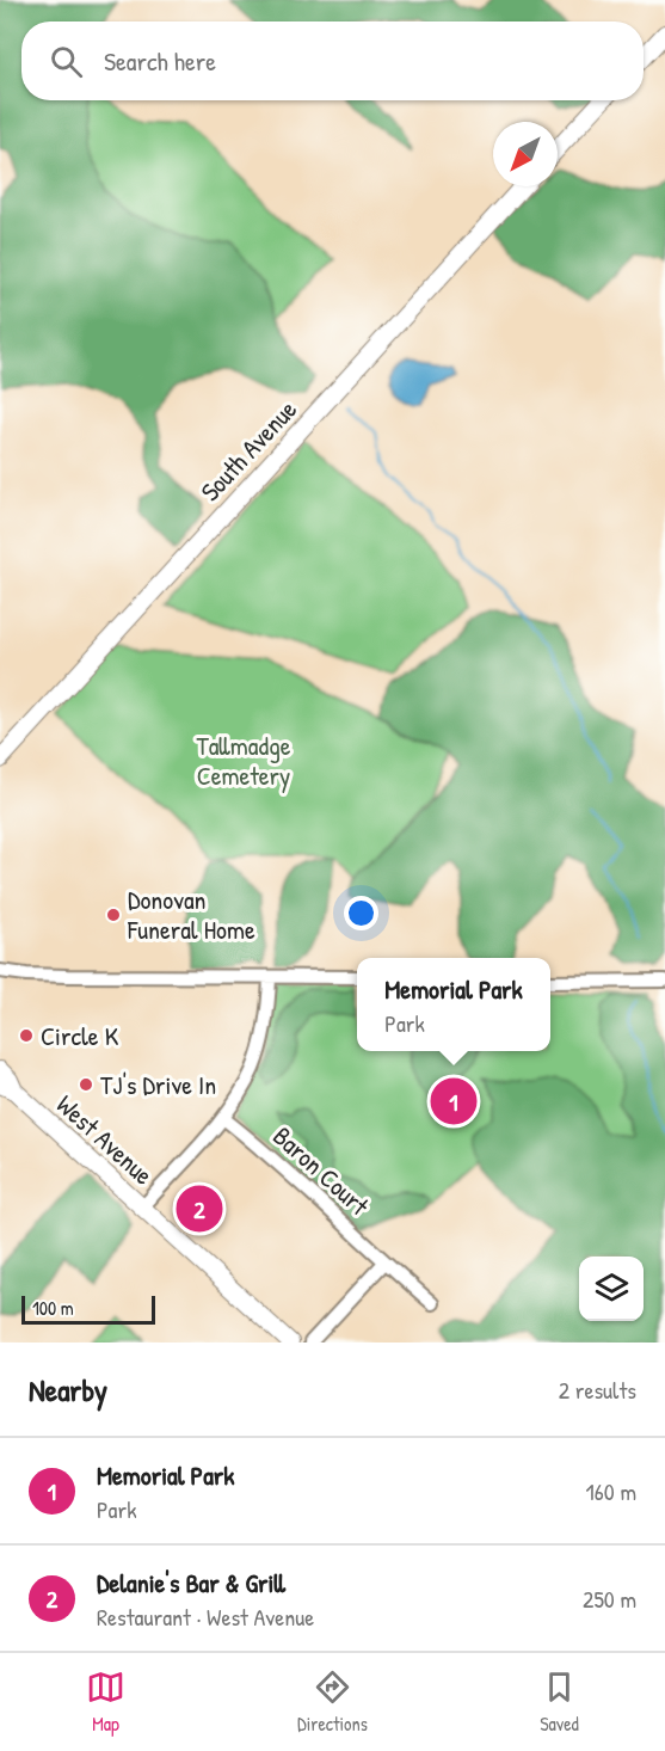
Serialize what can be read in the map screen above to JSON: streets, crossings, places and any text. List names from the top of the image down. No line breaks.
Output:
{"streets":{"main road":["South Avenue","West Avenue"],"street":["Baron Court"]},"parks":["Tallmadge Cemetery"],"places":["Donovan Funeral Home","Circle K","TJ's Drive In"],"scale_bar":"100 m","north":"bottom left","page":{"search":"Search here","popup":["Memorial Park","Park"],"pins":["1","2"],"scale":"100 m","heading":["Nearby","2 results"],"list":[{"mark":"1","name":"Memorial Park","note":"Park","value":"160 m"},{"mark":"2","name":"Delanie's Bar & Grill","note":"Restaurant · West Avenue","value":"250 m"}],"nav":["Map","Directions","Saved"]}}
